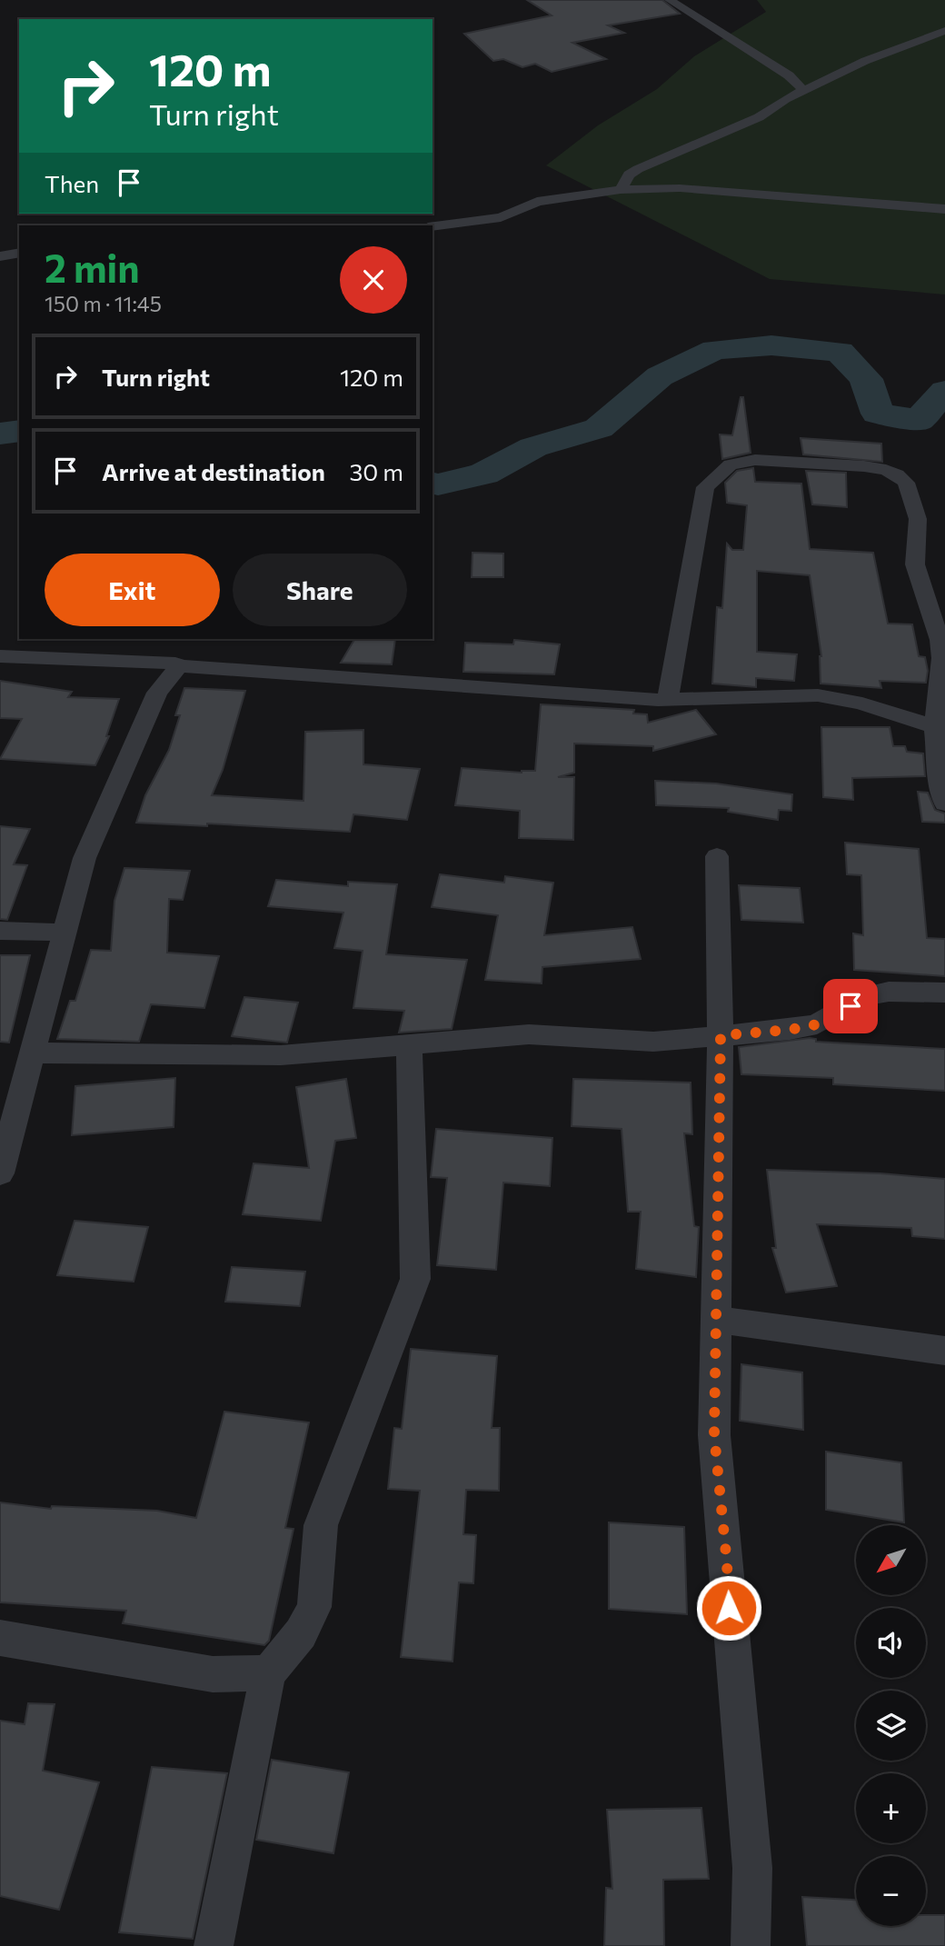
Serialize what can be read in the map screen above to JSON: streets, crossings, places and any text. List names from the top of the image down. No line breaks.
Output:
{"north":"bottom left","page":{"turn":["120 m","Turn right"],"then":"Then","heading":["2 min","150 m · 11:45"],"list":[{"name":"Turn right","value":"120 m"},{"name":"Arrive at destination","value":"30 m"}],"buttons":["Exit","Share"],"map_buttons":["+","−"]}}
